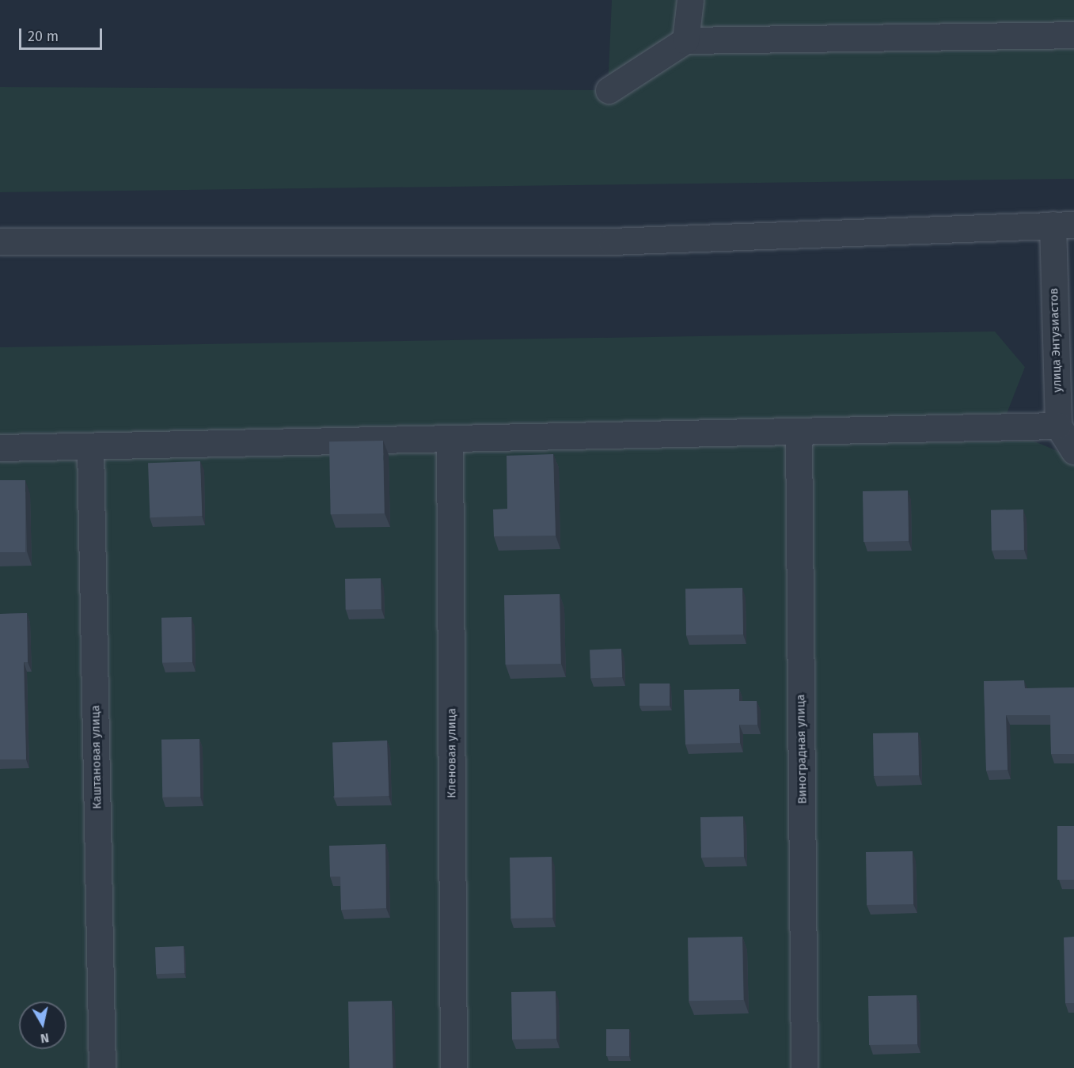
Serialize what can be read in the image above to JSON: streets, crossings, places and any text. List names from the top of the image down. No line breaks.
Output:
{"streets":{"street":["улица Энтузиастов","Виноградная улица","Кленовая улица","Каштановая улица"]},"scale_bar":"20 m","north":"bottom"}
